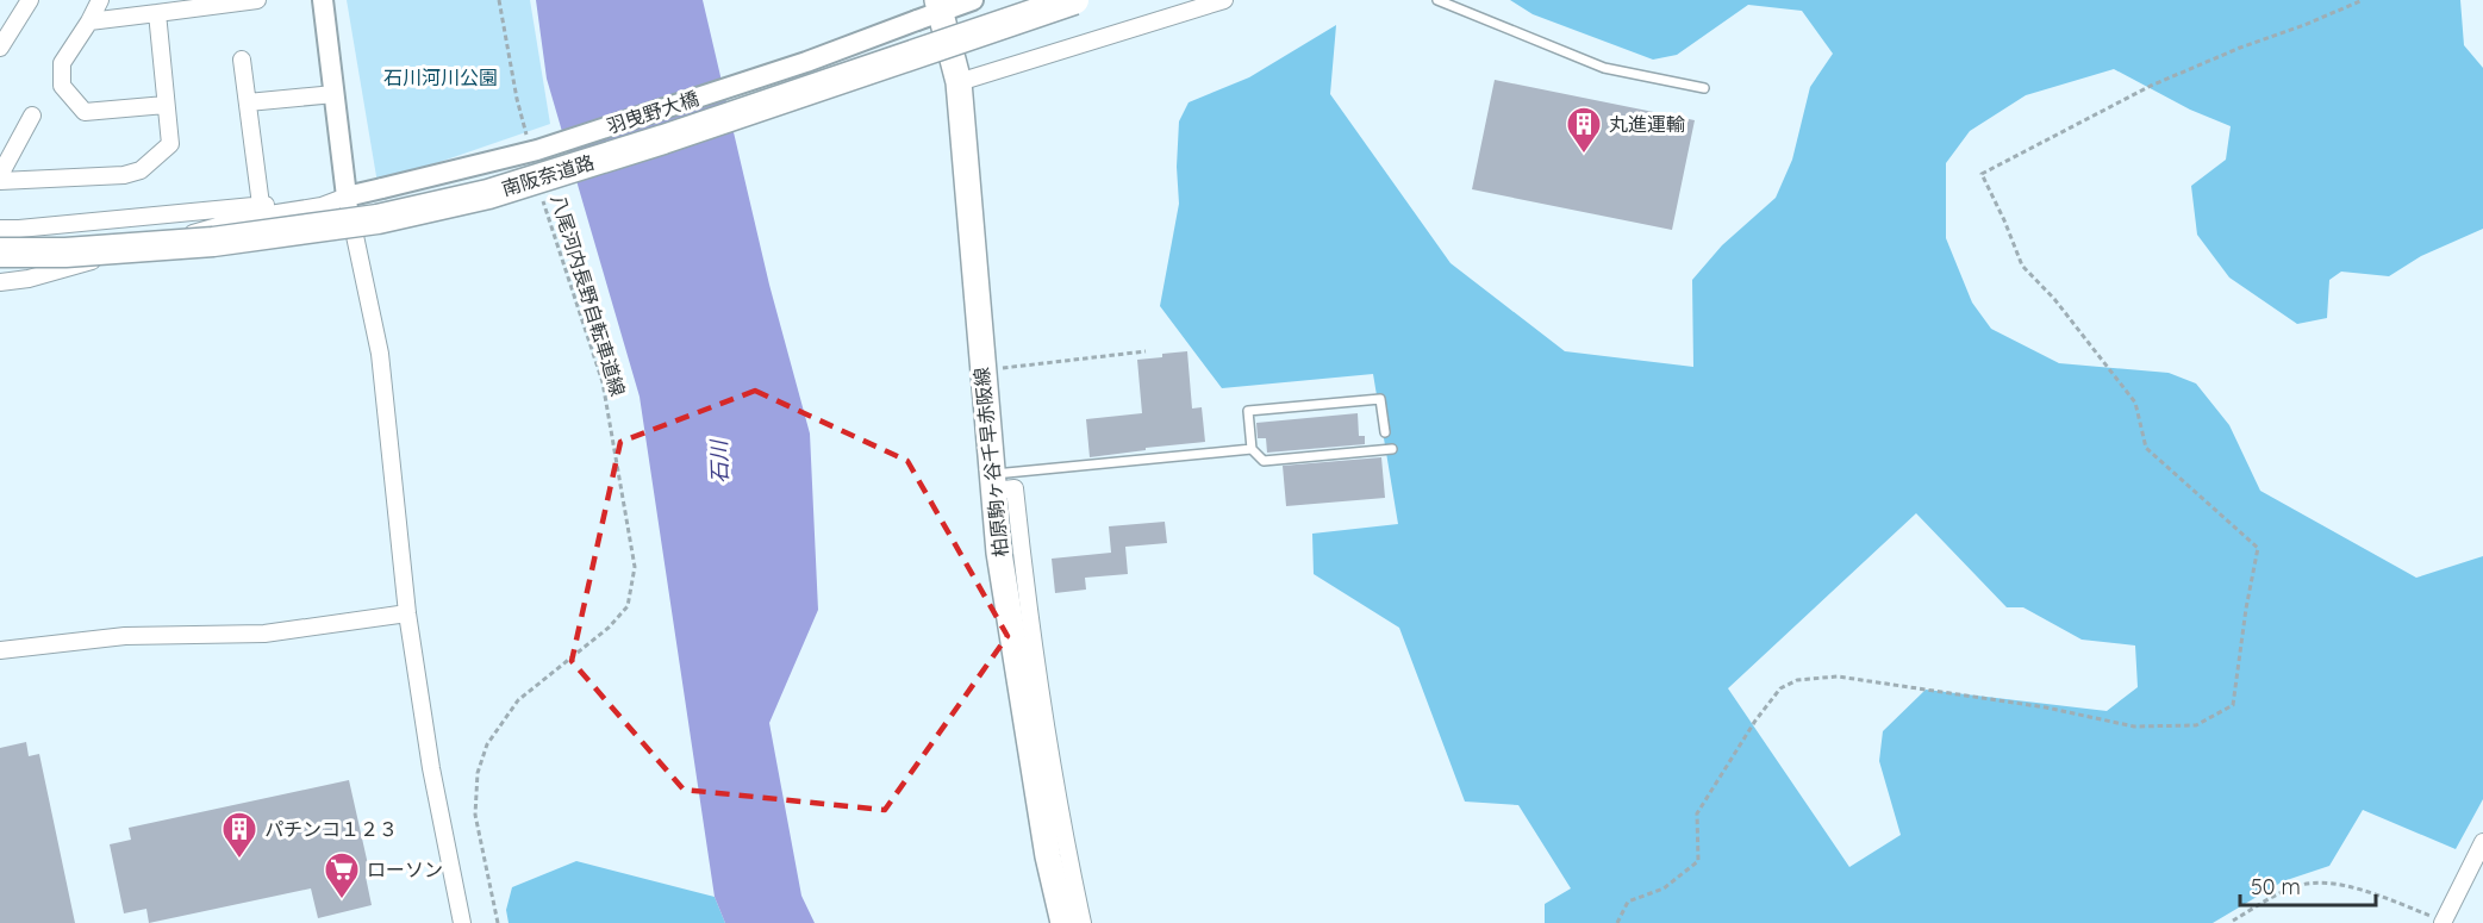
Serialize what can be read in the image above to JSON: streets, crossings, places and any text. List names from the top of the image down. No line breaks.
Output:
{"streets":{"highway":["南阪奈道路"],"main road":["柏原駒ヶ谷千早赤阪線"],"street":["羽曳野大橋"],"path":["八尾河内長野自転車道線"]},"crossings":[["羽曳野大橋","柏原駒ヶ谷千早赤阪線"]],"water":["石川"],"parks":["石川河川公園"],"places":{"building":["丸進運輸","パチンコ１２３"],"supermarket":["ローソン"]},"scale_bar":"50 m"}
